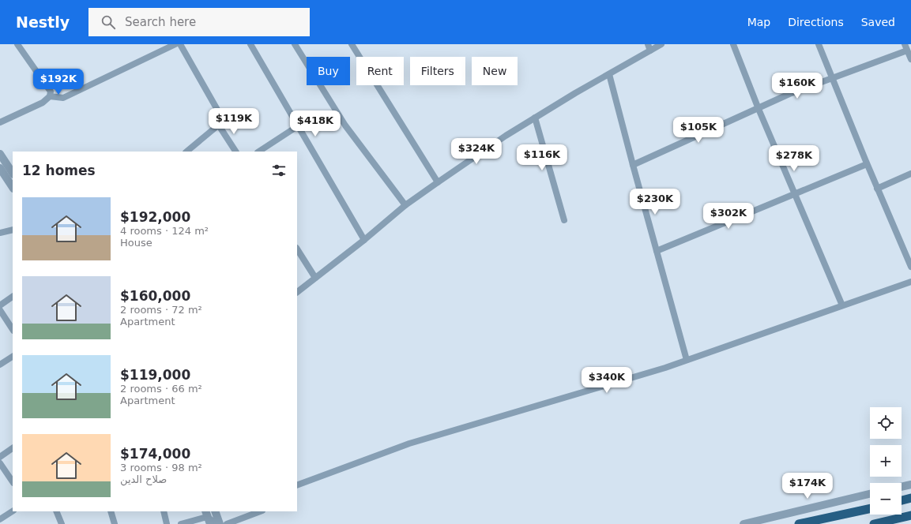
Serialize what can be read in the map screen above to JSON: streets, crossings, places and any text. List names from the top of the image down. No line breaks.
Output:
{"page":{"header":"Nestly","search":"Search here","nav":["Map","Directions","Saved"],"chip":["Buy","Rent","Filters","New"],"price":["$192K","$160K","$119K","$418K","$105K","$324K","$116K","$278K","$230K","$302K","$340K","$174K"],"heading":"12 homes","list":[{"name":"$192,000","note":"4 rooms · 124 m² · House"},{"name":"$160,000","note":"2 rooms · 72 m² · Apartment"},{"name":"$119,000","note":"2 rooms · 66 m² · Apartment"},{"name":"$174,000","note":"3 rooms · 98 m² · صلاح الدين"}],"map_buttons":["+","−"]}}
